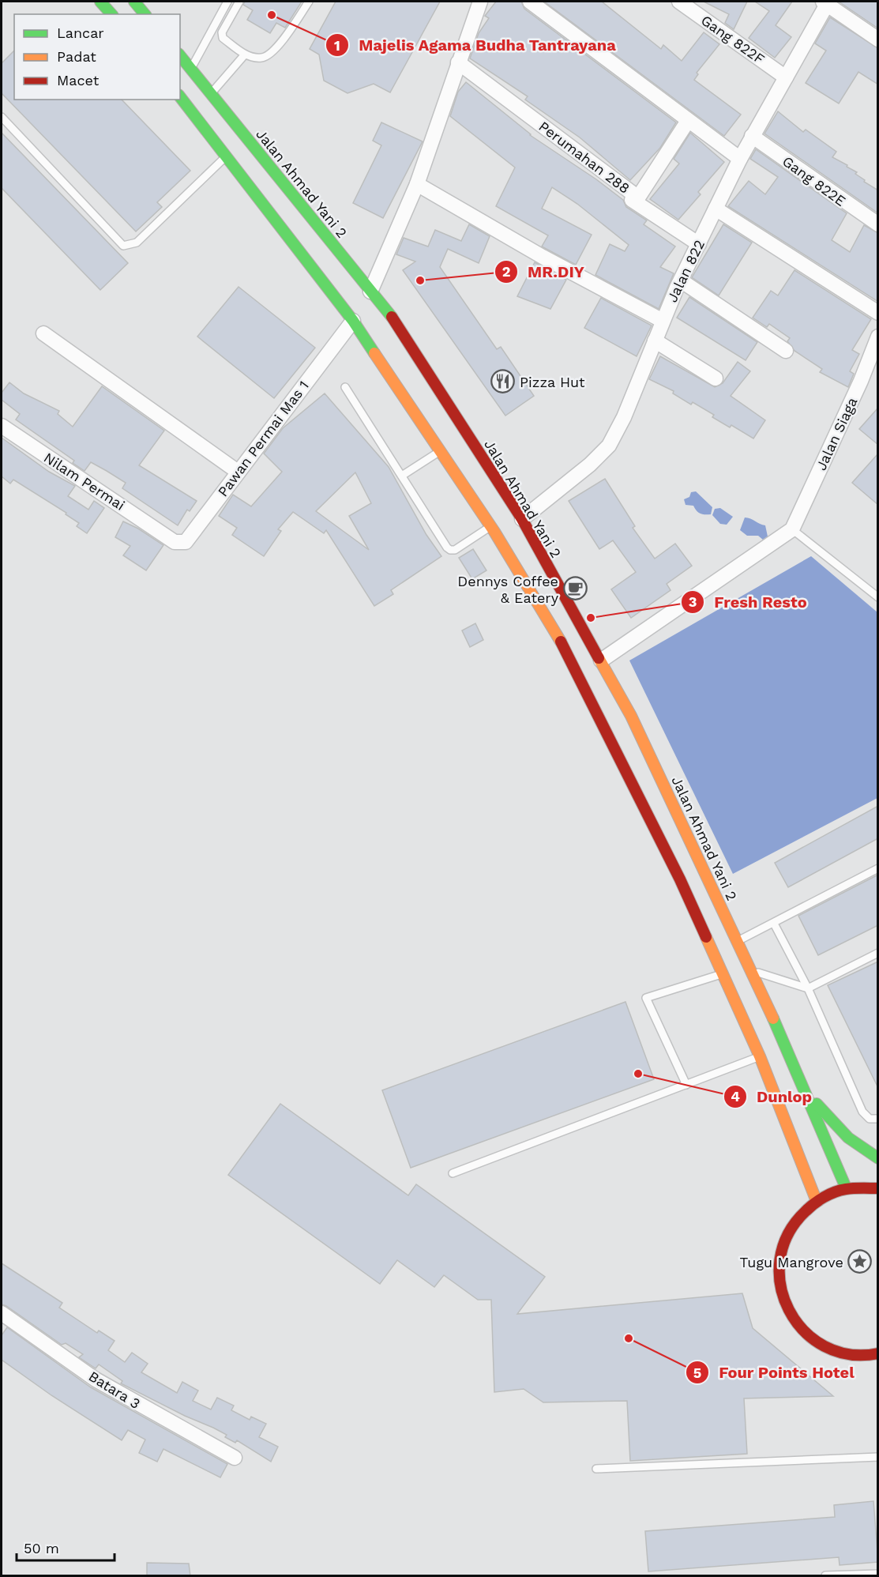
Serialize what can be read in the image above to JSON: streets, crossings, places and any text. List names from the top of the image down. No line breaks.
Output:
{"streets":{"highway":["Jalan Ahmad Yani 2"],"street":["Gang 822F","Perumahan 288","Gang 822E","Jalan 822","Jalan Siaga","Pawan Permai Mas 1","Nilam Permai","Batara 3"]},"crossings":[["Gang 822F","Jalan 822"],["Gang 822E","Jalan 822"],["Jalan Ahmad Yani 2","Jalan 822"],["Pawan Permai Mas 1","Nilam Permai"]],"places":{"other":["Majelis Agama Budha Tantrayana","MR.DIY","Fresh Resto","Dunlop","Four Points Hotel"],"restaurant":["Pizza Hut"],"cafe":["Dennys Coffee & Eatery"],"place":["Tugu Mangrove"]},"legend":["Lancar","Padat","Macet"],"scale_bar":"50 m"}
